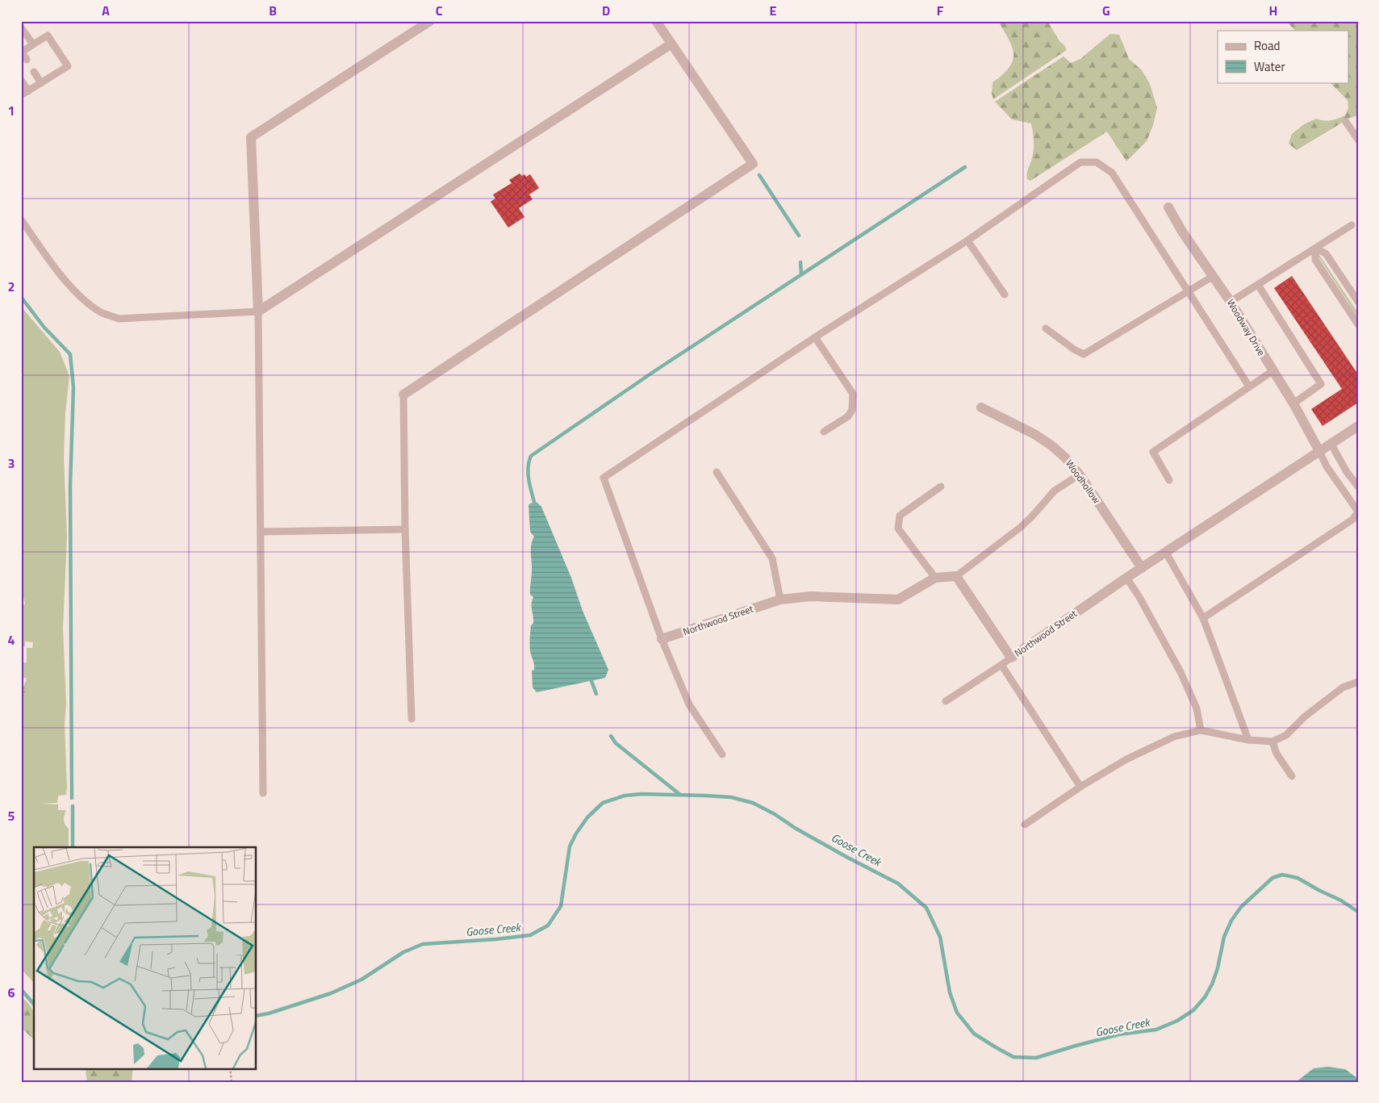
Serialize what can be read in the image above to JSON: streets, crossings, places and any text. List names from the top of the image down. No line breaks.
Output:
{"streets":{"street":["Woodway Drive","Woodhollow","Northwood Street"]},"crossings":[["Woodway Drive","Northwood Street"],["Woodhollow","Northwood Street"]],"water":["Goose Creek"],"legend":["Road","Water"],"grid":{"columns":["A","B","C","D","E","F","G","H"],"rows":["1","2","3","4","5","6"]}}
